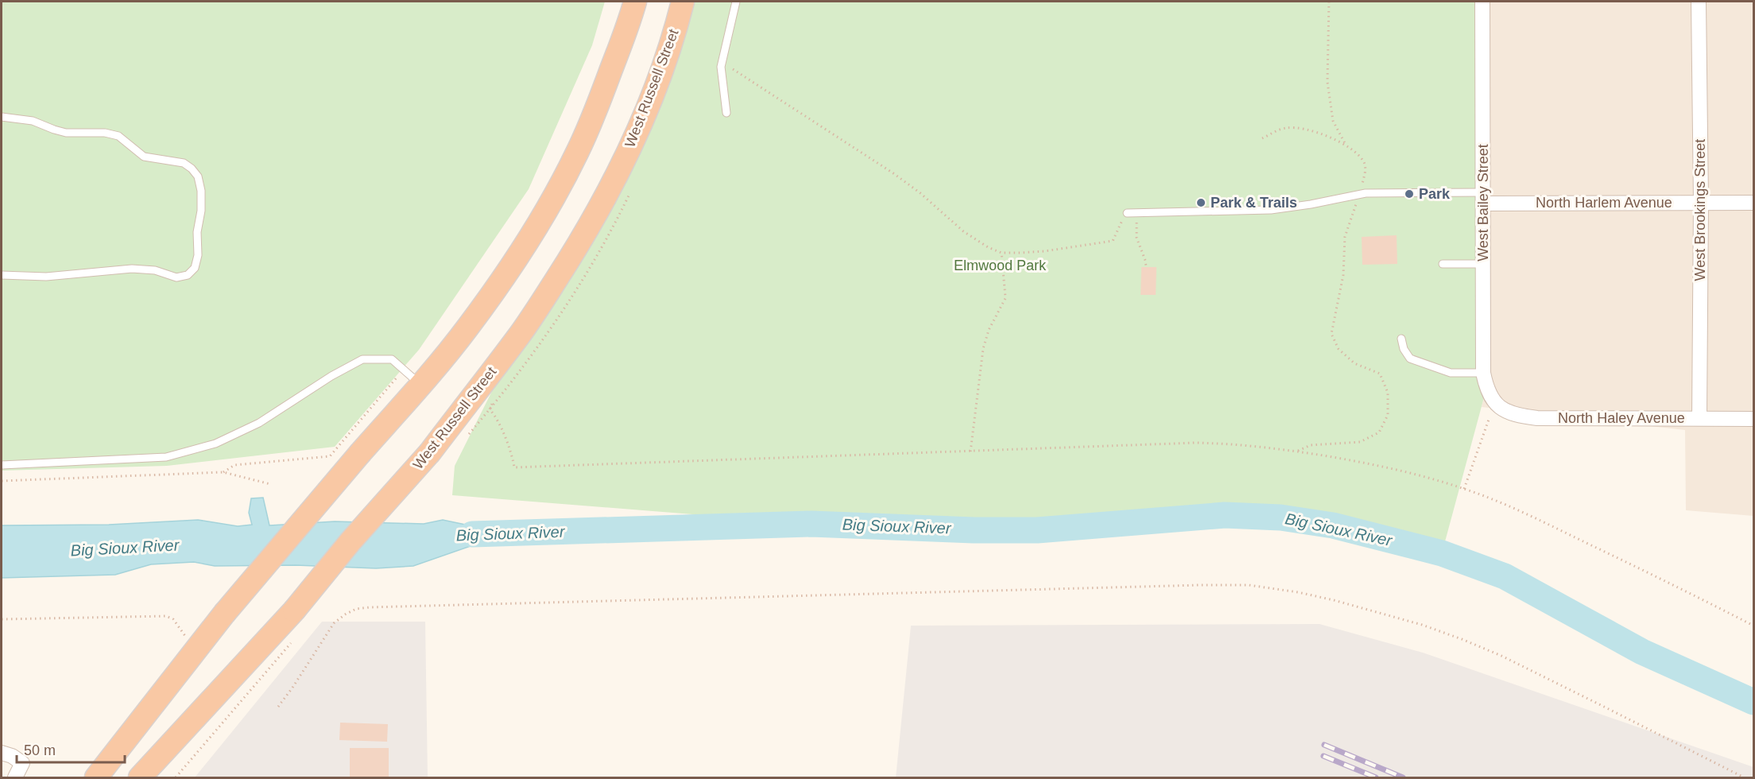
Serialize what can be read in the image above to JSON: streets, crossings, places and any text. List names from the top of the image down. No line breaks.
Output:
{"streets":{"highway":["West Russell Street"],"street":["West Bailey Street","North Harlem Avenue","West Brookings Street","North Haley Avenue"]},"crossings":[["West Bailey Street","North Harlem Avenue"],["West Bailey Street","North Haley Avenue"],["North Harlem Avenue","West Brookings Street"],["West Brookings Street","North Haley Avenue"]],"water":["Big Sioux River"],"parks":["Elmwood Park"],"places":["Park","Park & Trails"],"scale_bar":"50 m"}
